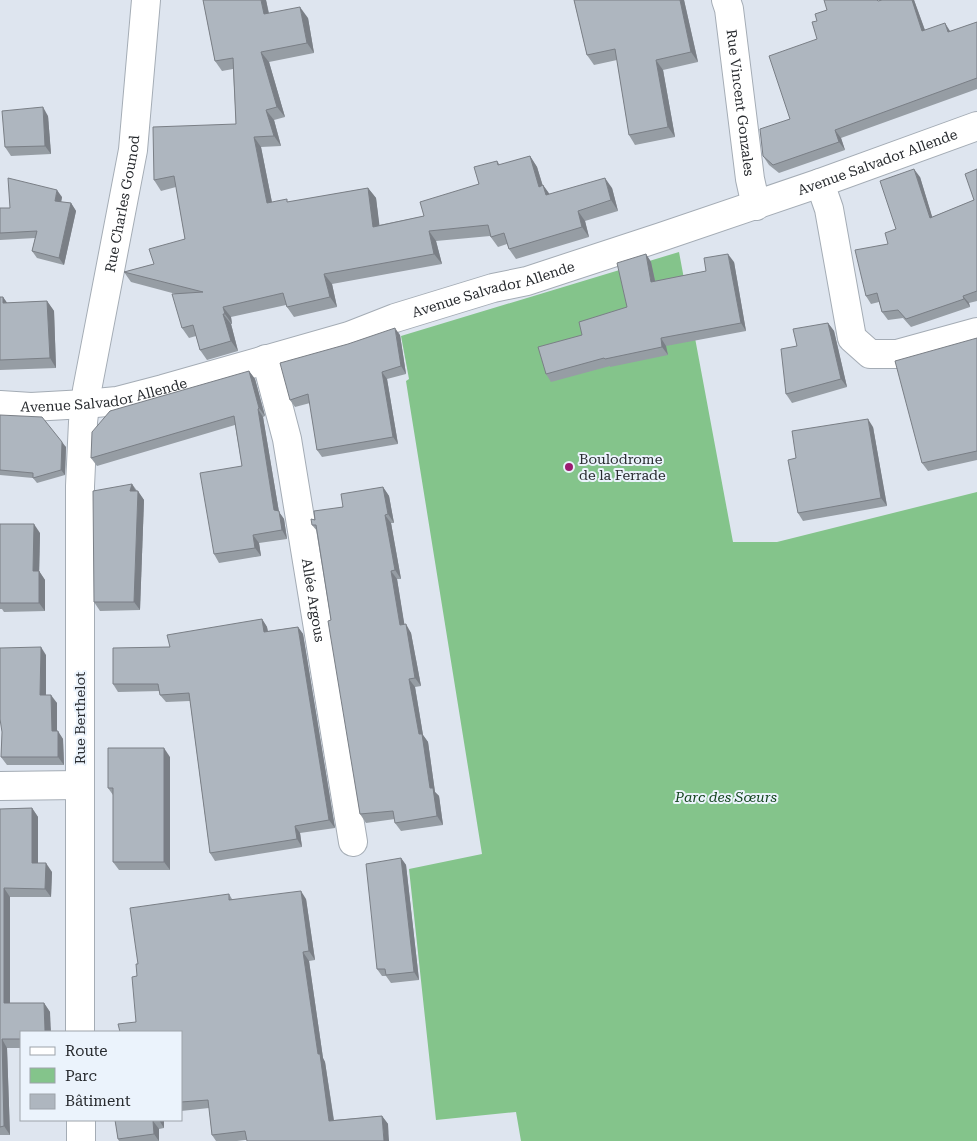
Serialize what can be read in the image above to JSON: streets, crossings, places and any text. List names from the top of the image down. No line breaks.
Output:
{"streets":{"street":["Rue Vincent Gonzales","Avenue Salvador Allende","Rue Charles Gounod","Allée Argous","Rue Berthelot"]},"crossings":[["Rue Vincent Gonzales","Avenue Salvador Allende"],["Avenue Salvador Allende","Rue Charles Gounod"],["Avenue Salvador Allende","Allée Argous"],["Avenue Salvador Allende","Rue Berthelot"],["Rue Charles Gounod","Rue Berthelot"]],"parks":["Parc des Sœurs"],"places":["Boulodrome de la Ferrade"],"legend":["Route","Parc","Bâtiment"]}
